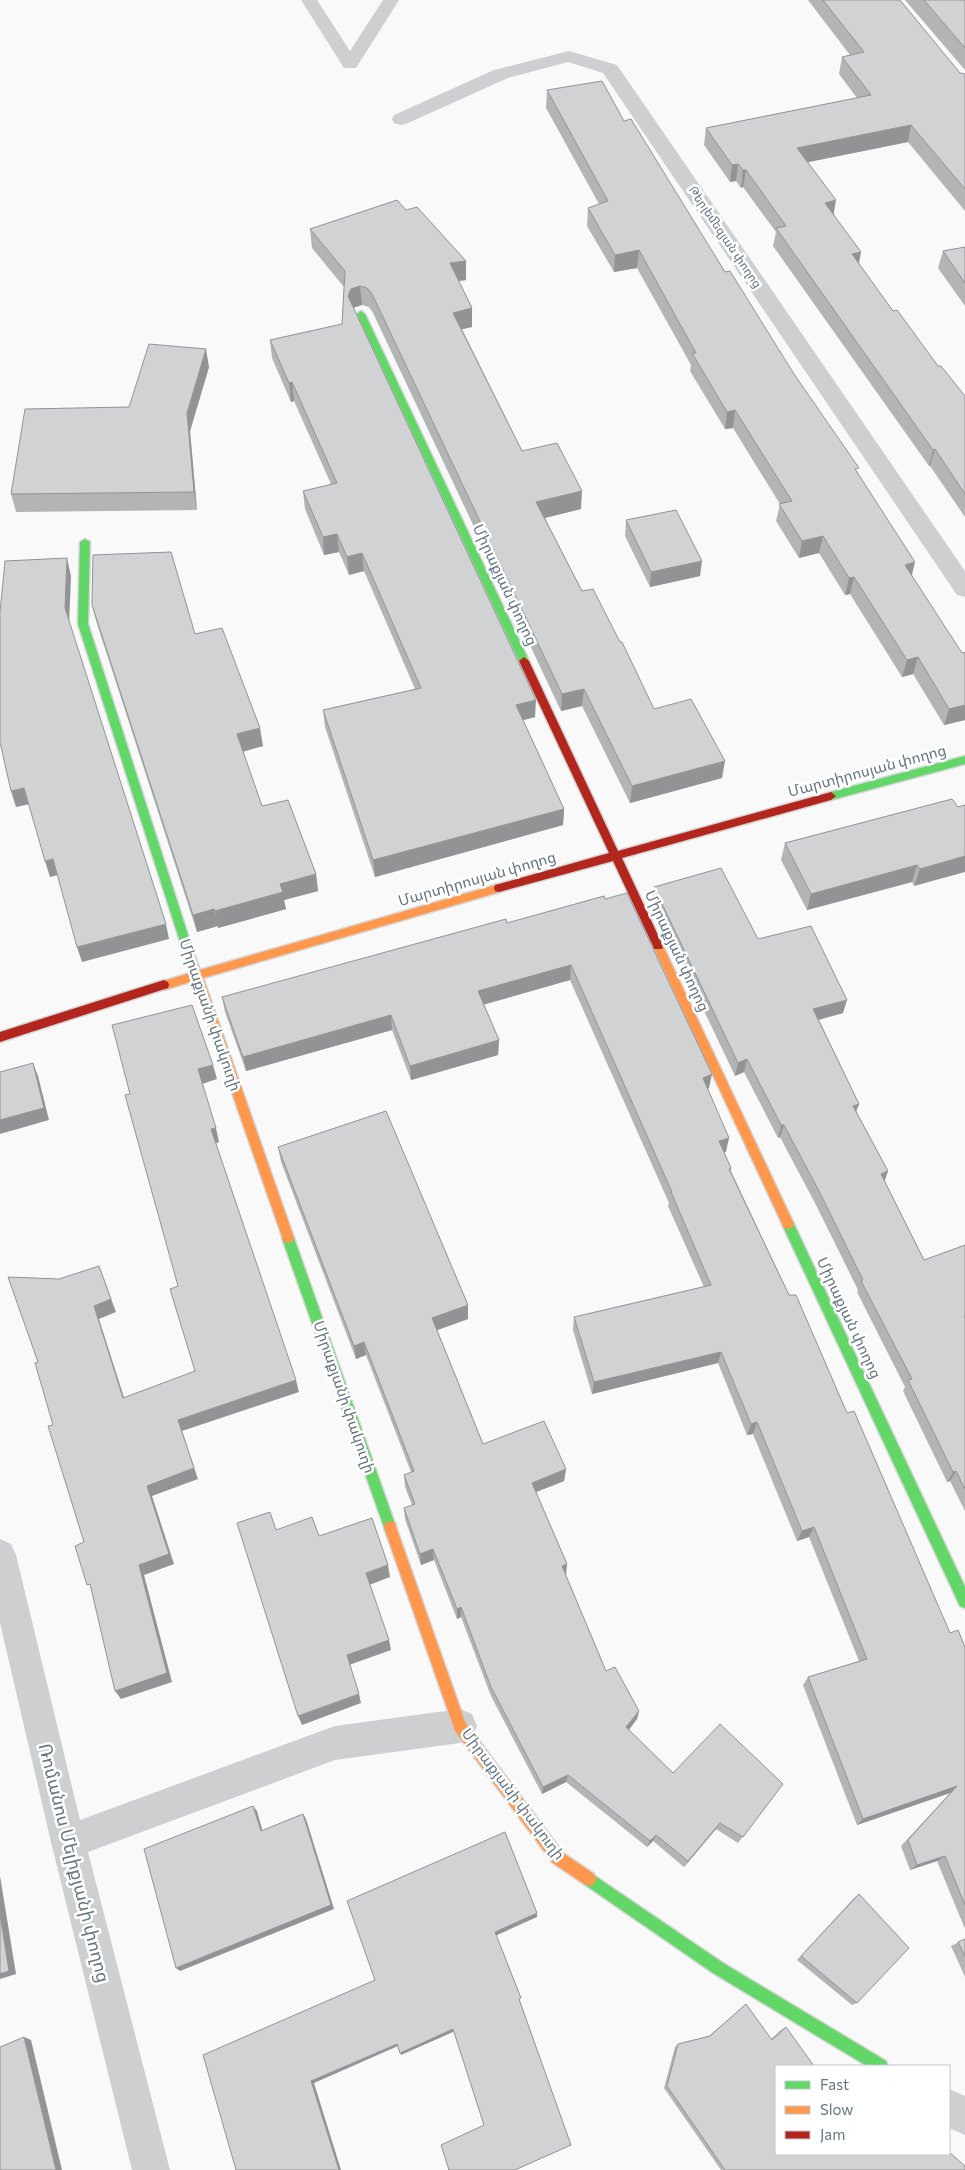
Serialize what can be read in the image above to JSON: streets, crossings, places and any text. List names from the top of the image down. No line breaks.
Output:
{"streets":{"street":["Թերլեմեզյան փողոց","Միրաքյան փողոց","Մարտիրոսյան փողոց","Միրաքյանի փակուղի","Ռոմանոս Մելիքյանի փողոց"]},"crossings":[["Միրաքյան փողոց","Մարտիրոսյան փողոց"],["Մարտիրոսյան փողոց","Միրաքյանի փակուղի"]],"legend":["Fast","Slow","Jam"]}
